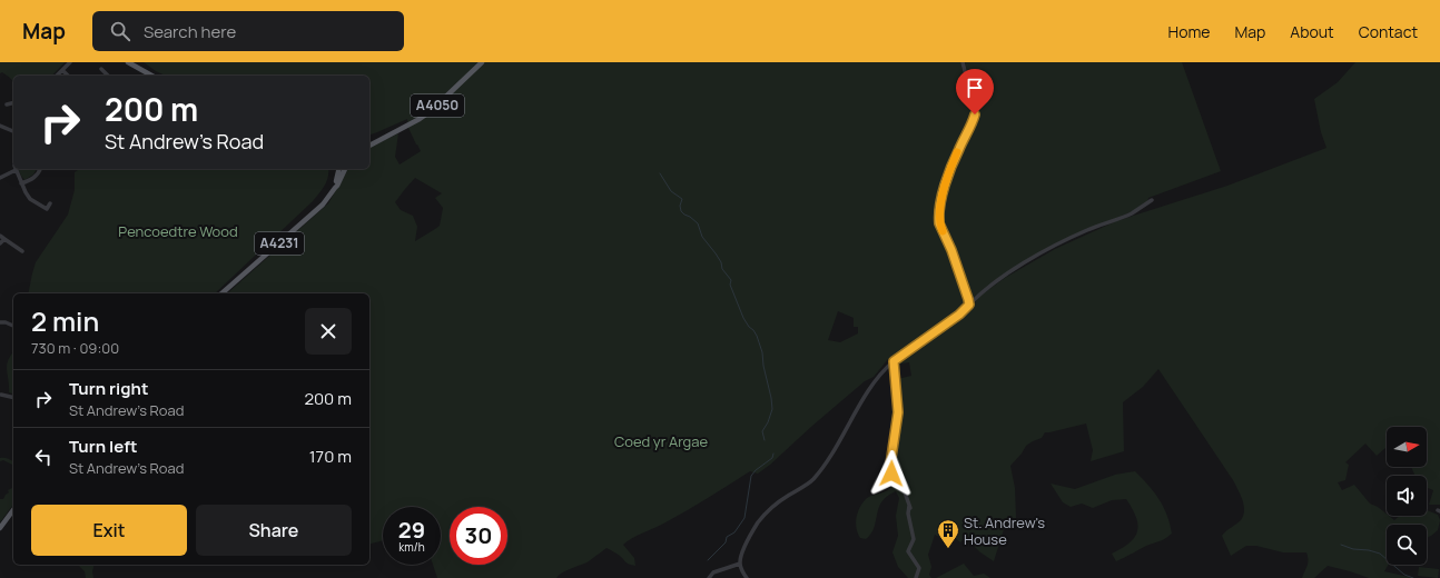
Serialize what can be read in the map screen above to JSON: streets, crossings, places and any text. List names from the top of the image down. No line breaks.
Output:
{"streets":{"main road":["A4050","A4231"]},"parks":["Pencoedtre Wood","Coed yr Argae"],"places":{"building":["St. Andrew's House"]},"north":"right","page":{"header":"Map","search":"Search here","nav":["Home","Map","About","Contact"],"turn":["200 m","St Andrew's Road"],"heading":["2 min","730 m · 09:00"],"list":[{"name":"Turn right","note":"St Andrew's Road","value":"200 m"},{"name":"Turn left","note":"St Andrew's Road","value":"170 m"}],"buttons":["Exit","Share"],"speed":"29 km/h","limit":"30"}}
